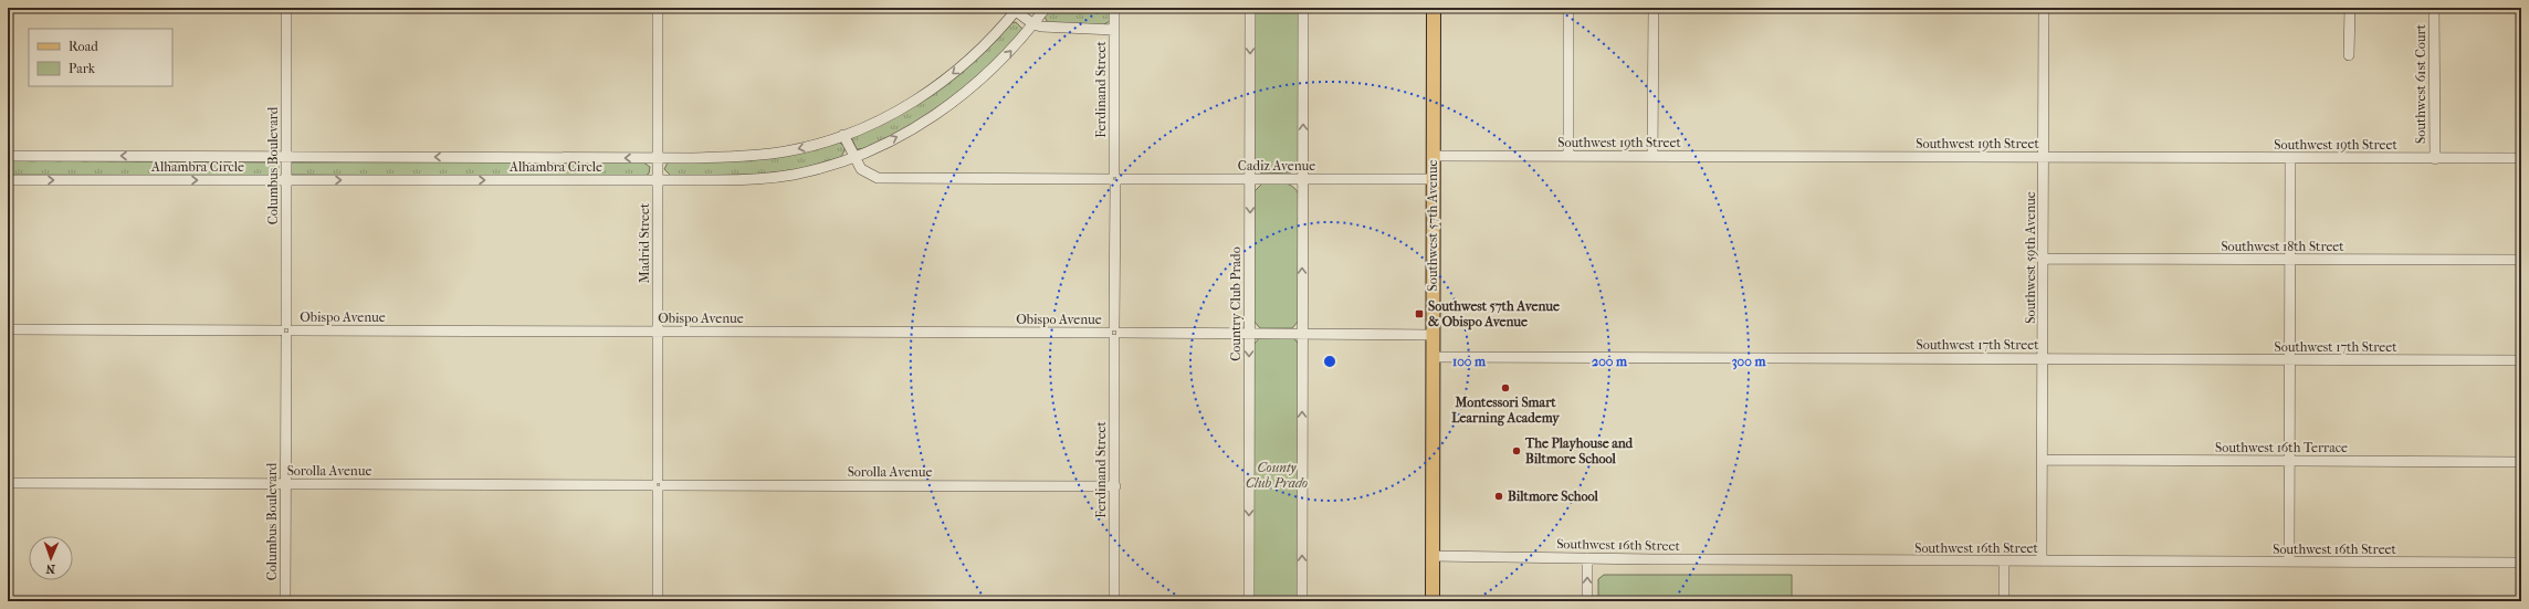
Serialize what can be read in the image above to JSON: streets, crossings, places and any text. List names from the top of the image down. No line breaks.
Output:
{"streets":{"main road":["Southwest 57th Avenue"],"street":["Southwest 61st Court","Ferdinand Street","Southwest 19th Street","Columbus Boulevard","Cadiz Avenue","Alhambra Circle","Madrid Street","Southwest 18th Street","Southwest 59th Avenue","Country Club Prado","Obispo Avenue","Southwest 17th Street","Southwest 16th Terrace","Sorolla Avenue","Southwest 16th Street"]},"crossings":[["Southwest 61st Court","Southwest 19th Street"],["Ferdinand Street","Cadiz Avenue"],["Ferdinand Street","Obispo Avenue"],["Ferdinand Street","Sorolla Avenue"],["Southwest 19th Street","Southwest 57th Avenue"],["Southwest 19th Street","Southwest 59th Avenue"],["Columbus Boulevard","Alhambra Circle"],["Columbus Boulevard","Obispo Avenue"],["Columbus Boulevard","Sorolla Avenue"],["Cadiz Avenue","Alhambra Circle"],["Cadiz Avenue","Southwest 57th Avenue"],["Cadiz Avenue","Country Club Prado"],["Alhambra Circle","Madrid Street"],["Southwest 57th Avenue","Obispo Avenue"],["Southwest 57th Avenue","Southwest 17th Street"],["Southwest 57th Avenue","Southwest 16th Street"],["Madrid Street","Obispo Avenue"],["Madrid Street","Sorolla Avenue"],["Southwest 18th Street","Southwest 59th Avenue"],["Southwest 59th Avenue","Southwest 17th Street"],["Southwest 59th Avenue","Southwest 16th Terrace"],["Southwest 59th Avenue","Southwest 16th Street"],["Country Club Prado","Obispo Avenue"]],"parks":["County Club Prado"],"places":{"transit":["Southwest 57th Avenue & Obispo Avenue"],"other":["Montessori Smart Learning Academy","The Playhouse and Biltmore School","Biltmore School"]},"legend":["Road","Park"],"north":"bottom","rings":["100 m","200 m","300 m"]}
